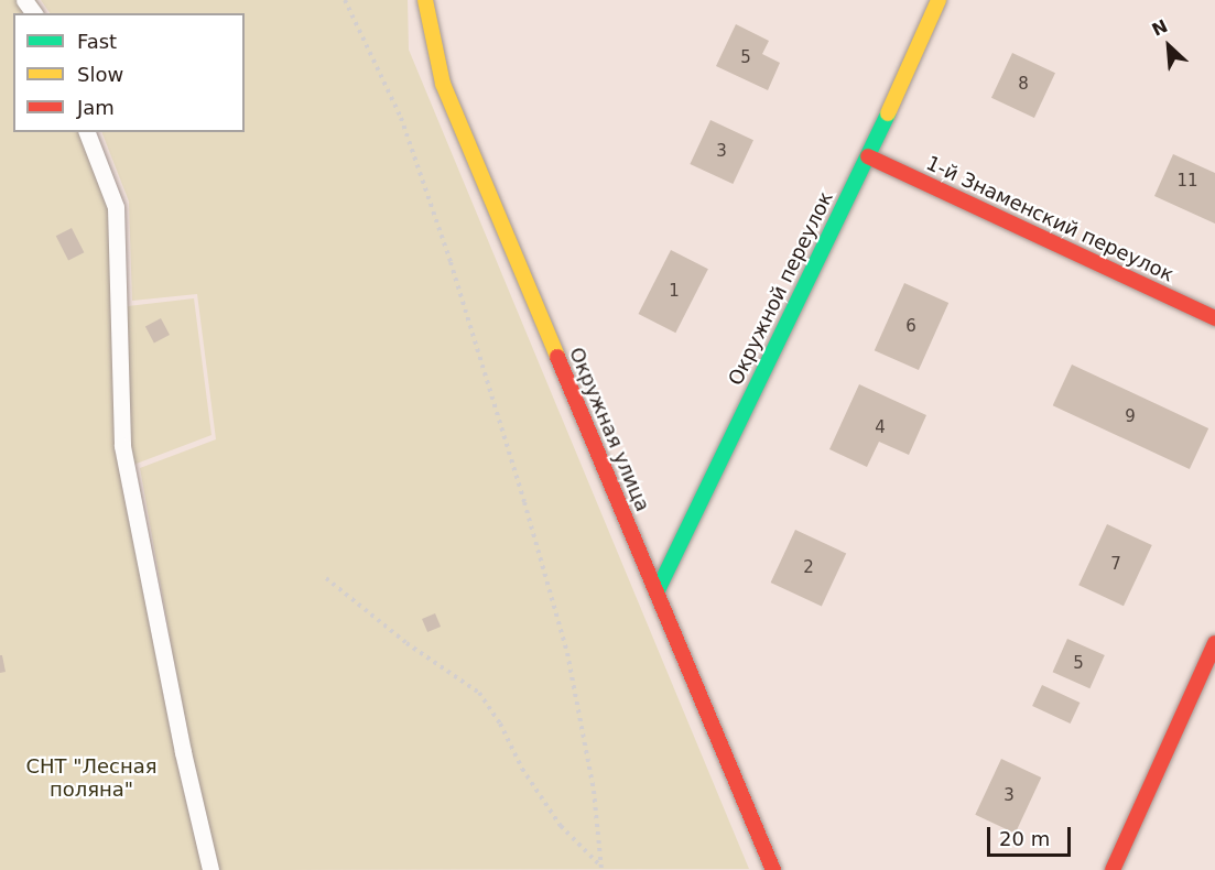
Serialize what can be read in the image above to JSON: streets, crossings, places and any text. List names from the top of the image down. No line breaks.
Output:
{"streets":{"street":["1-й Знаменский переулок","Окружной переулок","Окружная улица"]},"crossings":[["1-й Знаменский переулок","Окружной переулок"],["Окружной переулок","Окружная улица"]],"parks":["СНТ \"Лесная поляна\""],"house_numbers":["5","8","3","11","1","6","9","4","7","2","5","3"],"legend":["Fast","Slow","Jam"],"scale_bar":"20 m","north":"top left"}
